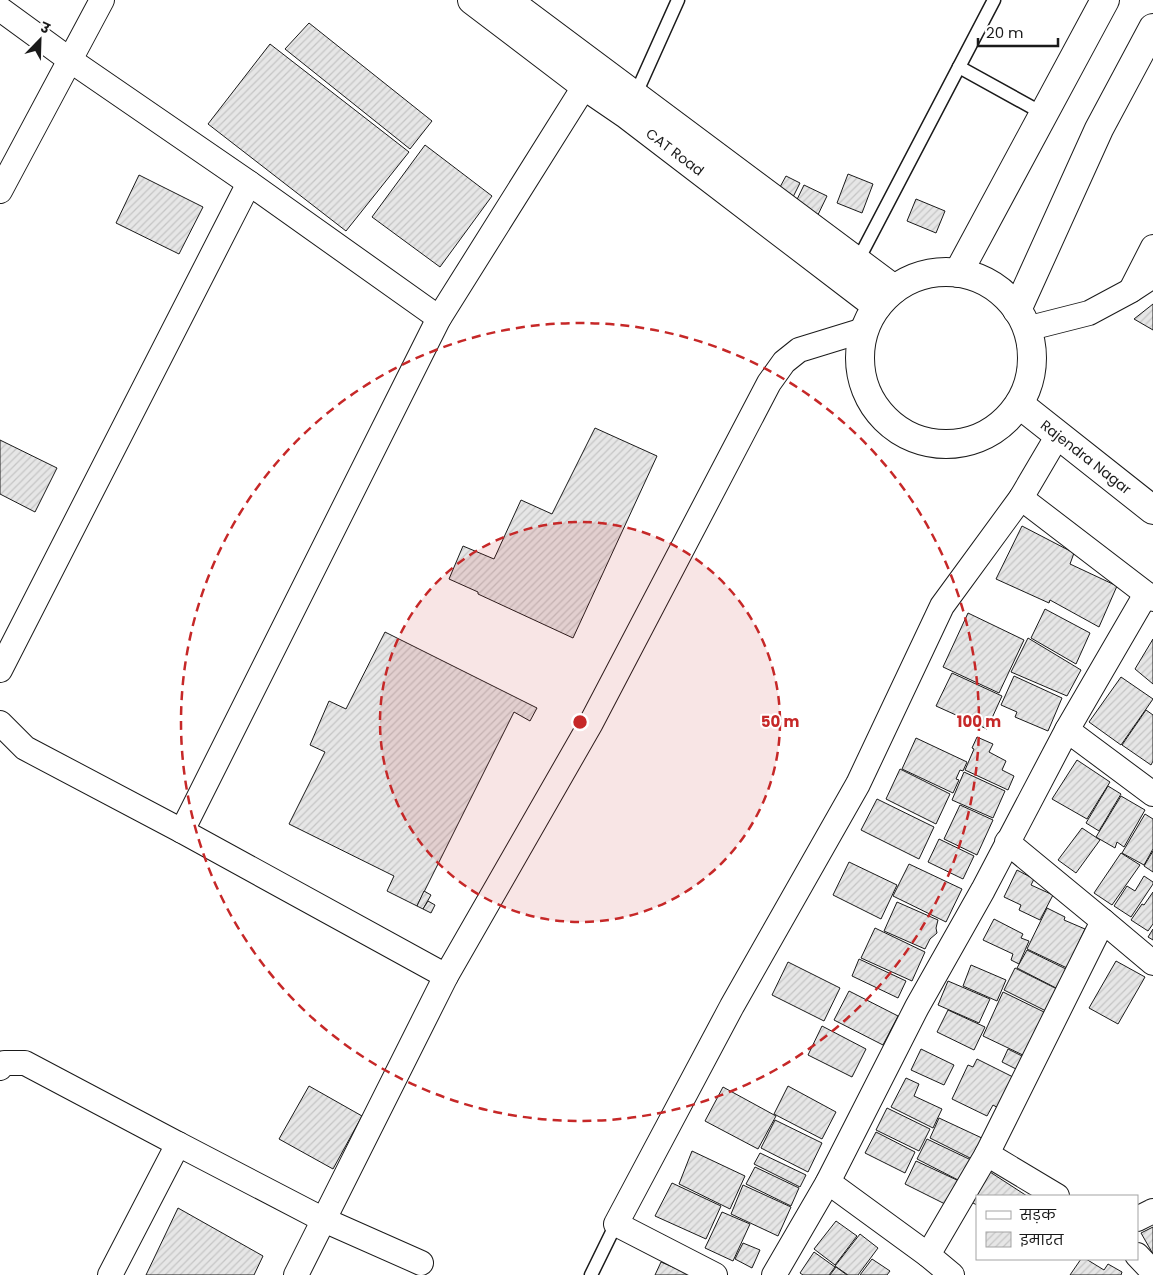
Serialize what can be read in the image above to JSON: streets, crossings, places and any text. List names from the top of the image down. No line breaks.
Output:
{"streets":{"main road":["CAT Road","Rajendra Nagar"]},"crossings":[["CAT Road","Rajendra Nagar"]],"legend":["सड़क","इमारत"],"scale_bar":"20 m","north":"top right","rings":["50 m","100 m"]}
